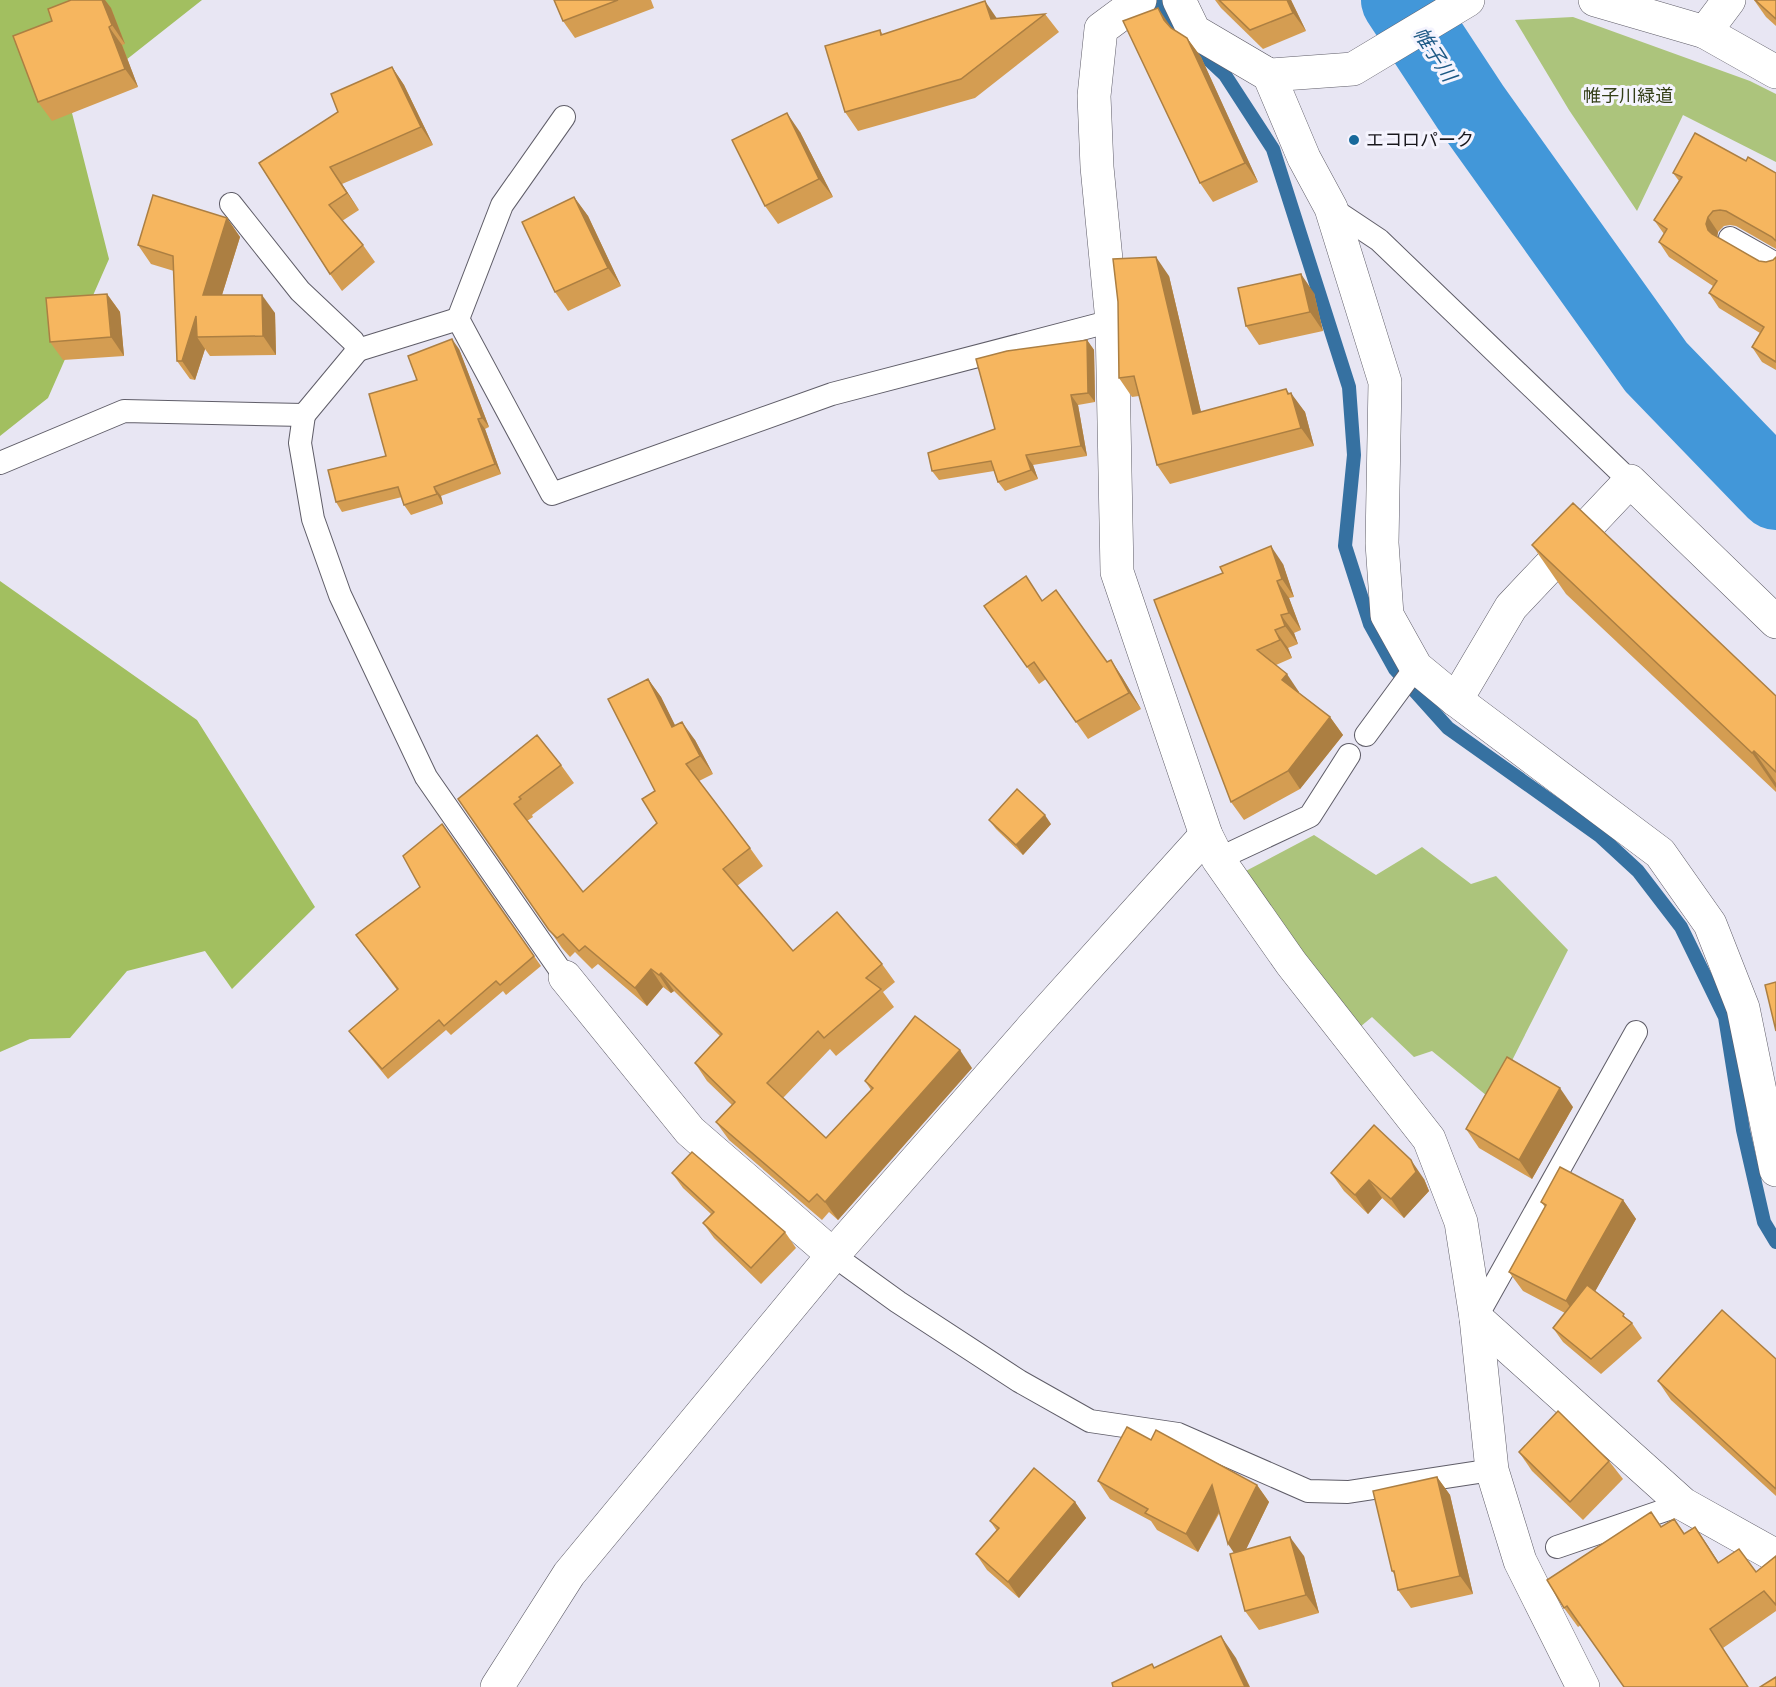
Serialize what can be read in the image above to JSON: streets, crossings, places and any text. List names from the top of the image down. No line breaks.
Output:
{"water":["帷子川"],"parks":["帷子川緑道"],"places":["エコロパーク"]}
